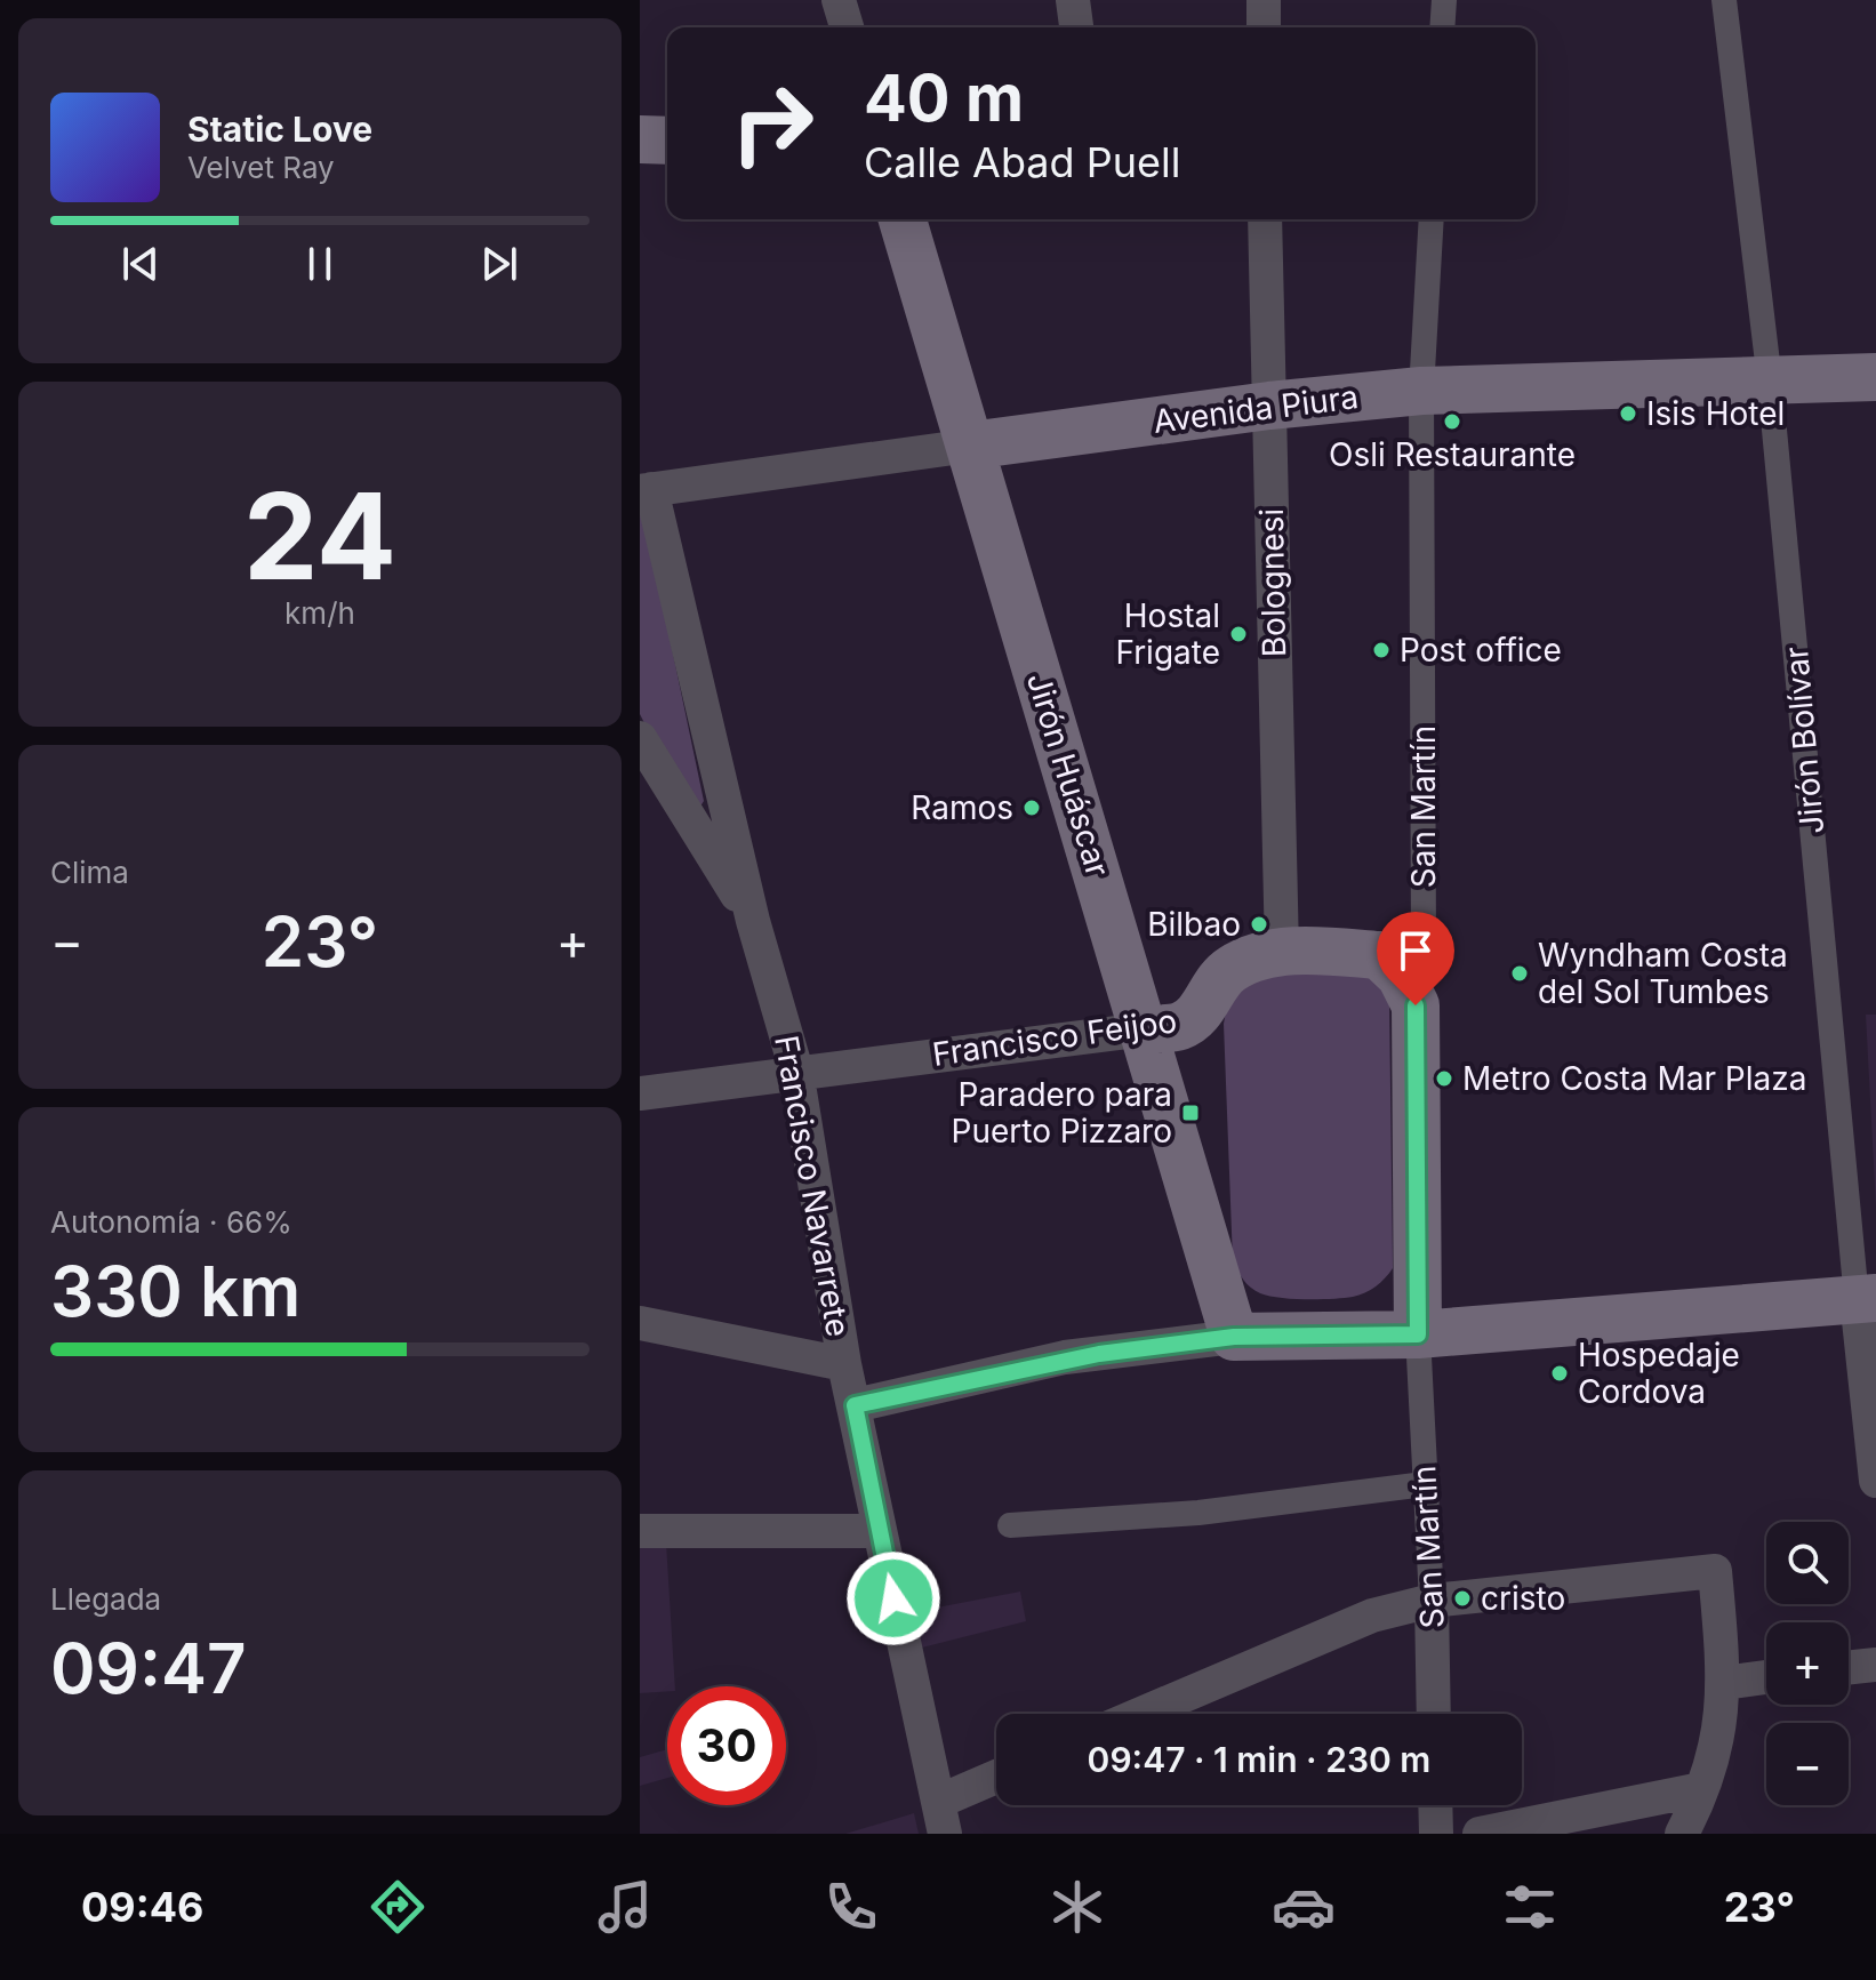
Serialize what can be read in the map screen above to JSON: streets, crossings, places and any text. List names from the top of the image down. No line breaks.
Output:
{"streets":{"main road":["Avenida Piura","Jirón Huáscar","San Martín","Francisco Feijoo"],"street":["Bolognesi","Jirón Bolívar","Francisco Navarrete"]},"crossings":[["Avenida Piura","Bolognesi"],["Avenida Piura","Jirón Bolívar"],["Avenida Piura","Jirón Huáscar"],["Avenida Piura","San Martín"],["Avenida Piura","Francisco Navarrete"],["Bolognesi","Francisco Feijoo"],["Jirón Huáscar","Francisco Feijoo"],["San Martín","Francisco Feijoo"],["Francisco Feijoo","Francisco Navarrete"]],"places":{"other":["Isis Hotel","Osli Restaurante","Hostal Frigate","Post office","Ramos","Bilbao","Wyndham Costa del Sol Tumbes","Metro Costa Mar Plaza","Hospedaje Cordova","cristo"],"transit":["Paradero para Puerto Pizzaro"]},"page":{"turn":["40 m","Calle Abad Puell"],"song":["Static Love","Velvet Ray"],"tile":[["24","km/h"],"Clima",["Autonomía · 66%","330 km"],["Llegada","09:47"]],"heat":["−","23°","+"],"map_buttons":["+","−"],"limit":"30","trip":"09:47 · 1 min · 230 m","tabs":["09:46","23°"]}}
